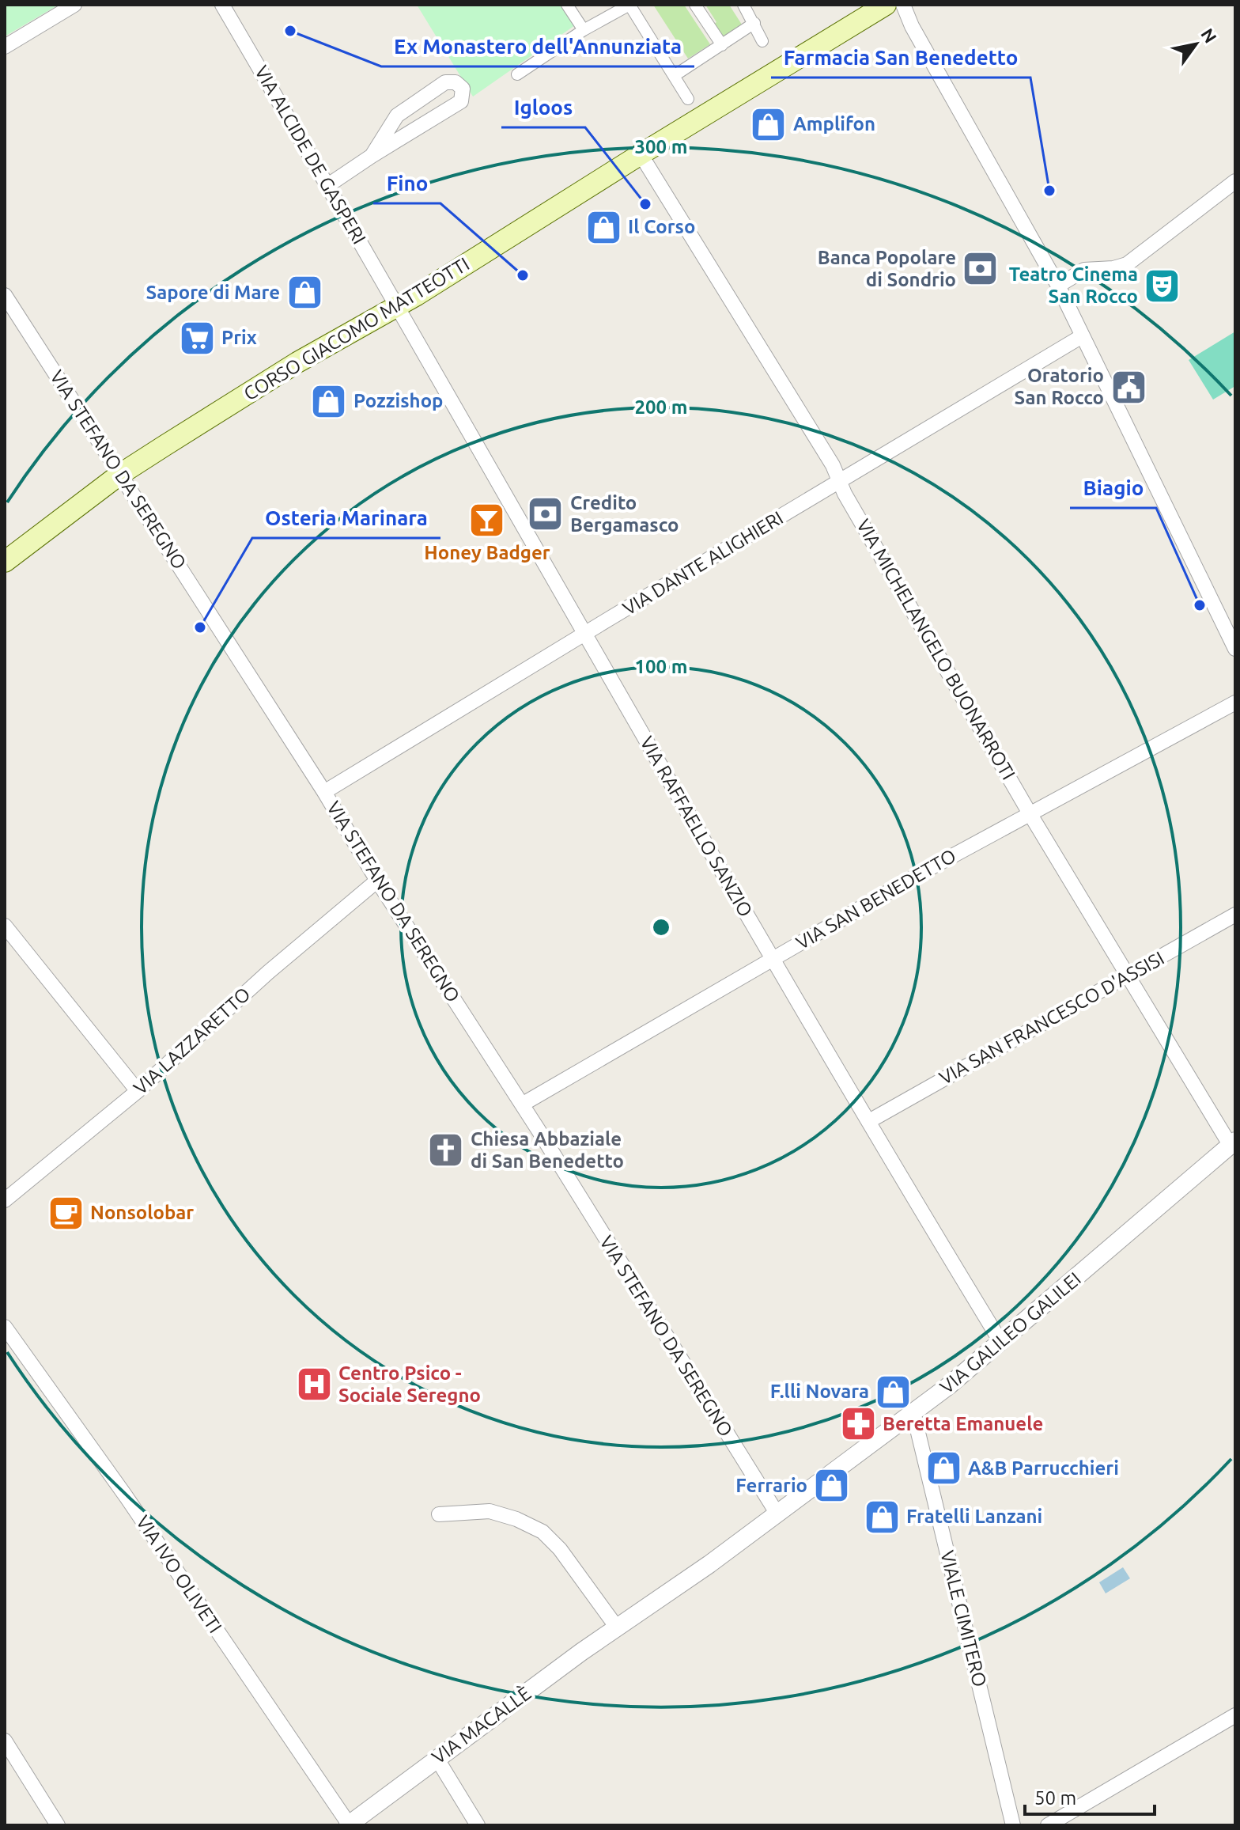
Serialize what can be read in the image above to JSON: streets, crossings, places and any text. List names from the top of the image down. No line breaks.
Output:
{"streets":{"main road":["CORSO GIACOMO MATTEOTTI"],"street":["VIA ALCIDE DE GASPERI","VIA STEFANO DA SEREGNO","VIA DANTE ALIGHIERI","VIA MICHELANGELO BUONARROTI","VIA RAFFAELLO SANZIO","VIA SAN BENEDETTO","VIA SAN FRANCESCO D'ASSISI","VIA LAZZARETTO","VIA GALILEO GALILEI","VIA IVO OLIVETI","VIALE CIMITERO","VIA MACALLÈ"]},"crossings":[["VIA ALCIDE DE GASPERI","CORSO GIACOMO MATTEOTTI"],["VIA ALCIDE DE GASPERI","VIA RAFFAELLO SANZIO"],["CORSO GIACOMO MATTEOTTI","VIA STEFANO DA SEREGNO"],["CORSO GIACOMO MATTEOTTI","VIA MICHELANGELO BUONARROTI"],["CORSO GIACOMO MATTEOTTI","VIA RAFFAELLO SANZIO"],["VIA STEFANO DA SEREGNO","VIA DANTE ALIGHIERI"],["VIA STEFANO DA SEREGNO","VIA SAN BENEDETTO"],["VIA STEFANO DA SEREGNO","VIA LAZZARETTO"],["VIA STEFANO DA SEREGNO","VIA GALILEO GALILEI"],["VIA STEFANO DA SEREGNO","VIA MACALLÈ"],["VIA DANTE ALIGHIERI","VIA MICHELANGELO BUONARROTI"],["VIA DANTE ALIGHIERI","VIA RAFFAELLO SANZIO"],["VIA MICHELANGELO BUONARROTI","VIA SAN BENEDETTO"],["VIA MICHELANGELO BUONARROTI","VIA SAN FRANCESCO D'ASSISI"],["VIA MICHELANGELO BUONARROTI","VIA GALILEO GALILEI"],["VIA RAFFAELLO SANZIO","VIA SAN BENEDETTO"],["VIA RAFFAELLO SANZIO","VIA SAN FRANCESCO D'ASSISI"],["VIA RAFFAELLO SANZIO","VIA GALILEO GALILEI"],["VIA GALILEO GALILEI","VIALE CIMITERO"],["VIA GALILEO GALILEI","VIA MACALLÈ"],["VIA IVO OLIVETI","VIA MACALLÈ"]],"places":{"other":["Ex Monastero dell'Annunziata","Farmacia San Benedetto","Igloos","Fino","Biagio","Osteria Marinara"],"shop":["Amplifon","Il Corso","Sapore di Mare","Pozzishop","F.lli Novara","A&B Parrucchieri","Ferrario","Fratelli Lanzani"],"bank":["Banca Popolare di Sondrio","Credito Bergamasco"],"theatre":["Teatro Cinema San Rocco"],"supermarket":["Prix"],"public building":["Oratorio San Rocco"],"bar":["Honey Badger"],"church":["Chiesa Abbaziale di San Benedetto"],"cafe":["Nonsolobar"],"hospital":["Centro Psico - Sociale Seregno"],"pharmacy":["Beretta Emanuele"]},"scale_bar":"50 m","north":"top right","rings":["300 m","200 m","100 m"]}
